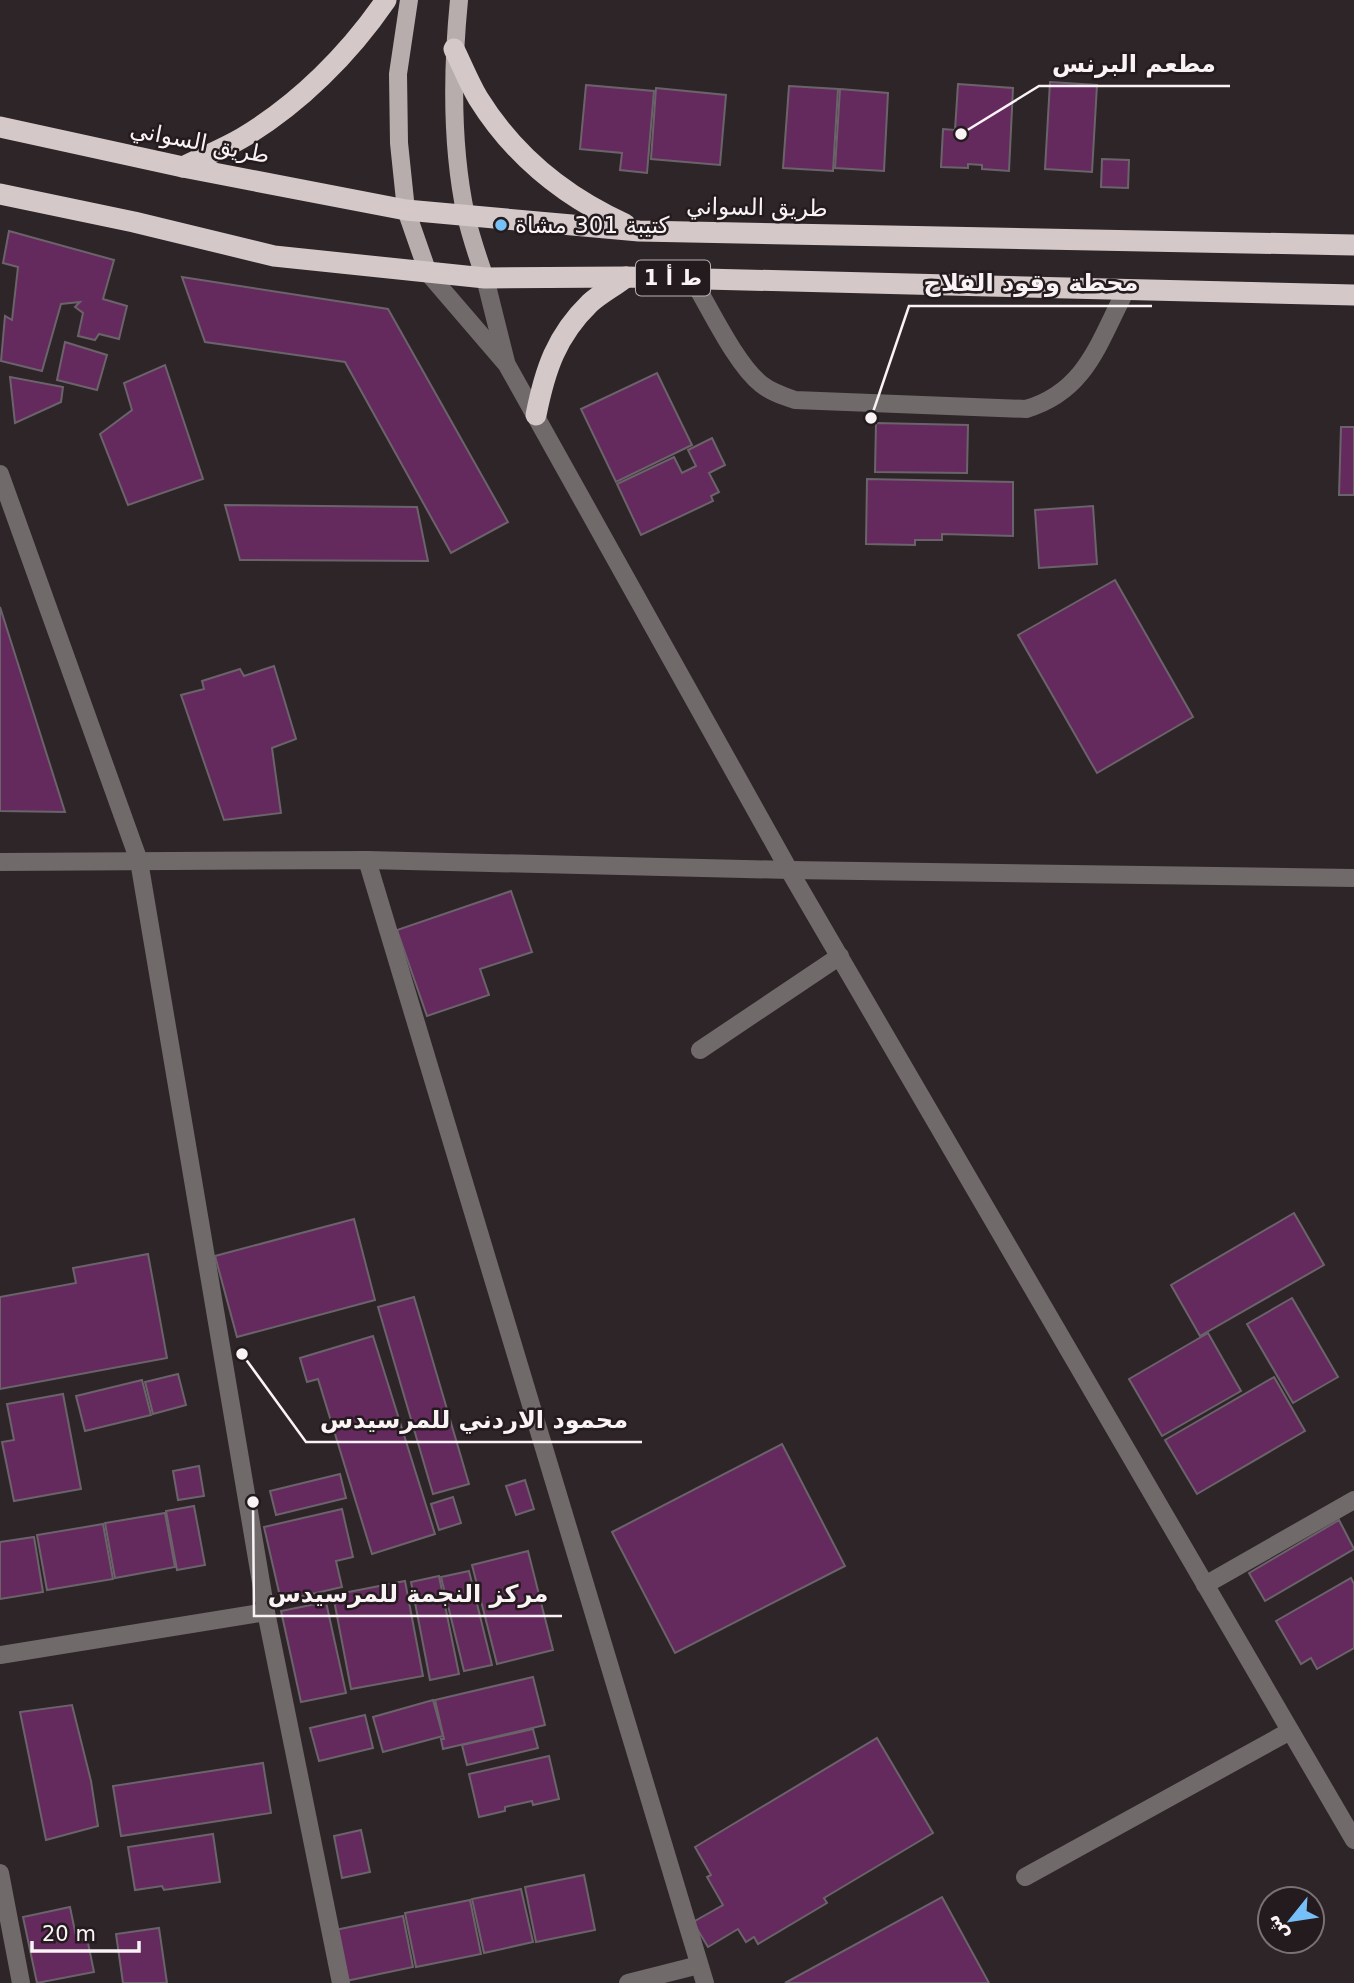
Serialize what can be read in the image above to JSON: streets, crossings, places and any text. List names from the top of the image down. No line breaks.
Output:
{"streets":{"highway":["طريق السواني","ط أ 1"]},"places":["مطعم البرنس","كتيبة 301 مشاة","محطة وقود الفلاح","محمود الاردني للمرسيدس","مركز النجمة للمرسيدس"],"scale_bar":"20 m","north":"bottom left"}
